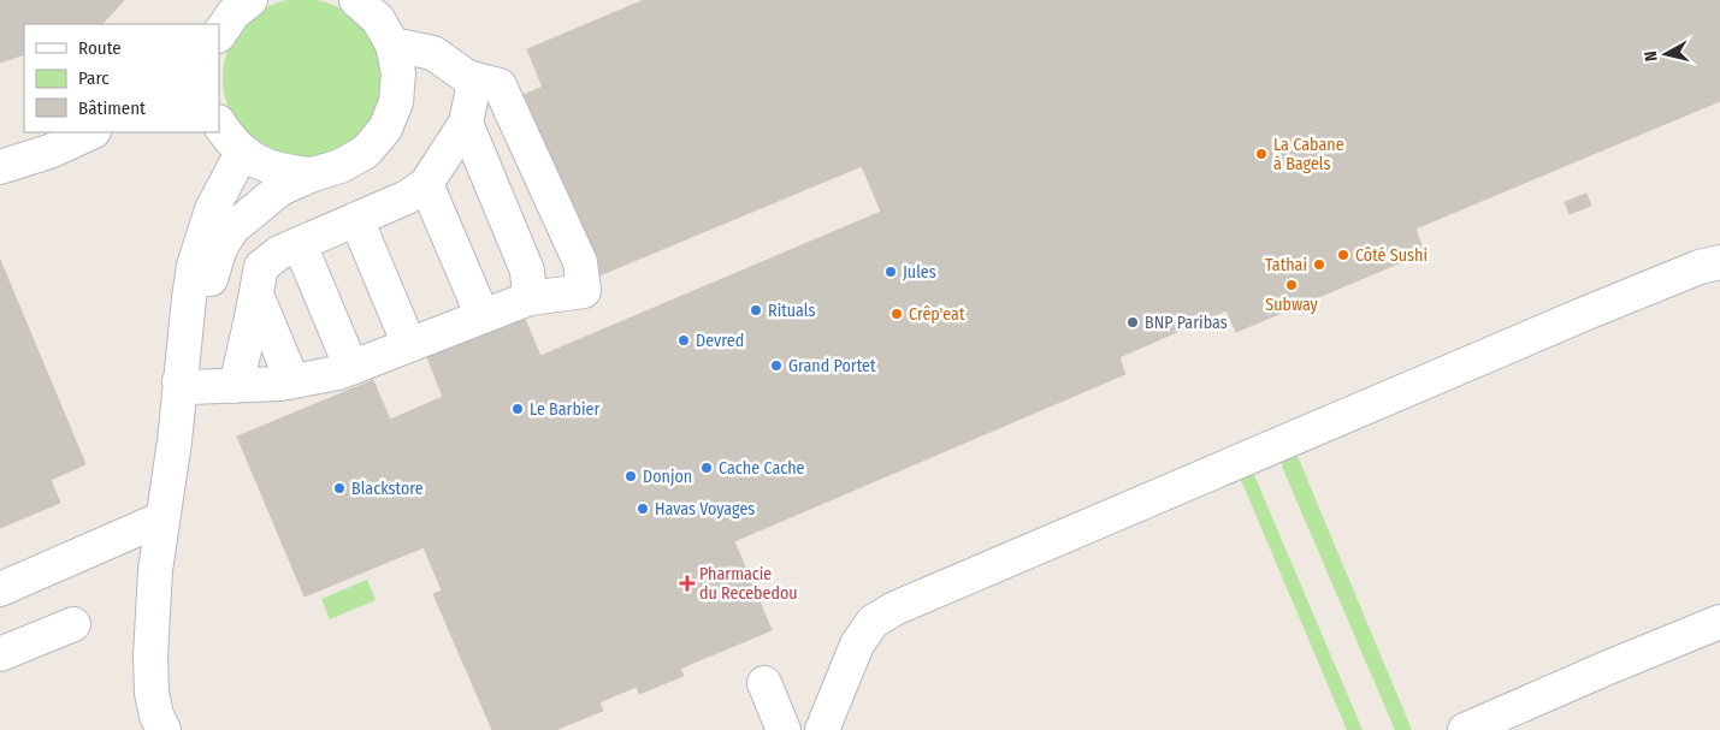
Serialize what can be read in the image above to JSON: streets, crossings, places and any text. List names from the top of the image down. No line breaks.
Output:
{"places":{"other":["La Cabane à Bagels","Côté Sushi","Tathai","Jules","Subway","Rituals","Crêp'eat","BNP Paribas","Devred","Grand Portet","Le Barbier","Cache Cache","Donjon","Blackstore","Havas Voyages"],"health":["Pharmacie du Recebedou"]},"legend":["Route","Parc","Bâtiment"],"north":"left"}
